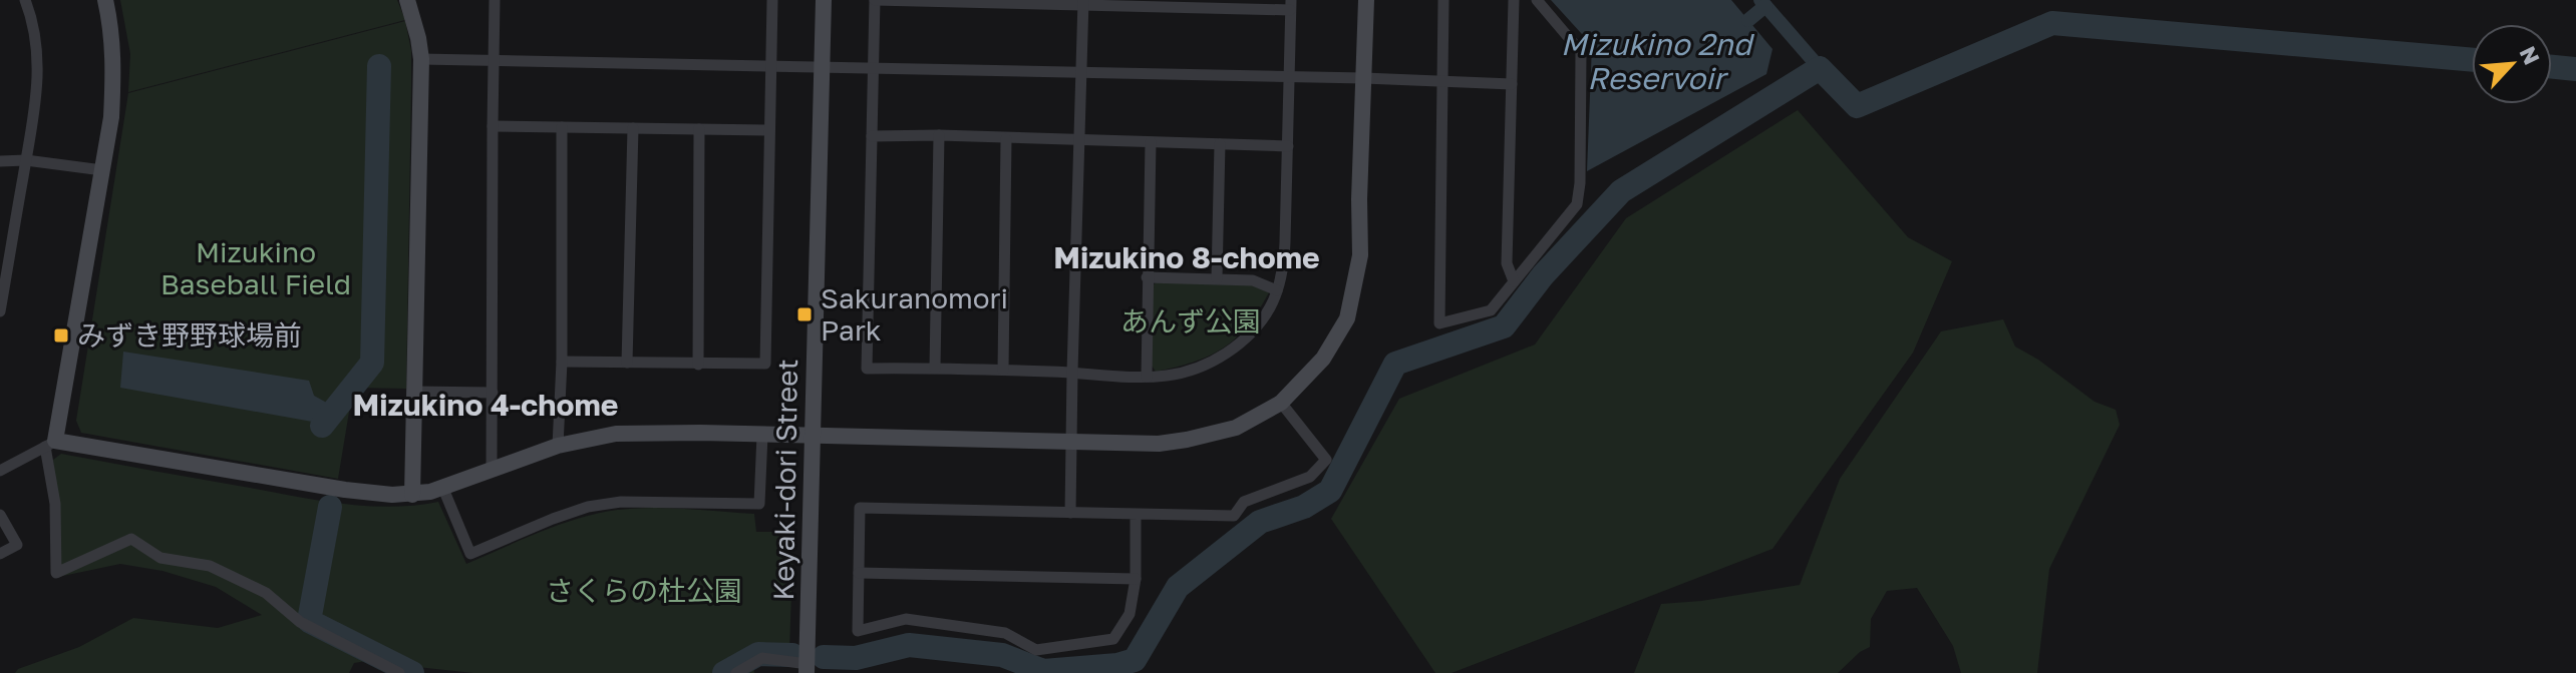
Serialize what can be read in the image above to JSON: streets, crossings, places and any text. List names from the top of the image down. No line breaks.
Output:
{"streets":{"street":["Keyaki-dori Street"]},"districts":["Mizukino 8-chome","Mizukino 4-chome"],"water":["Mizukino 2nd Reservoir"],"parks":["Mizukino Baseball Field","あんず公園","さくらの杜公園"],"places":{"transit":["Sakuranomori Park","みずき野野球場前"]},"north":"top right"}
